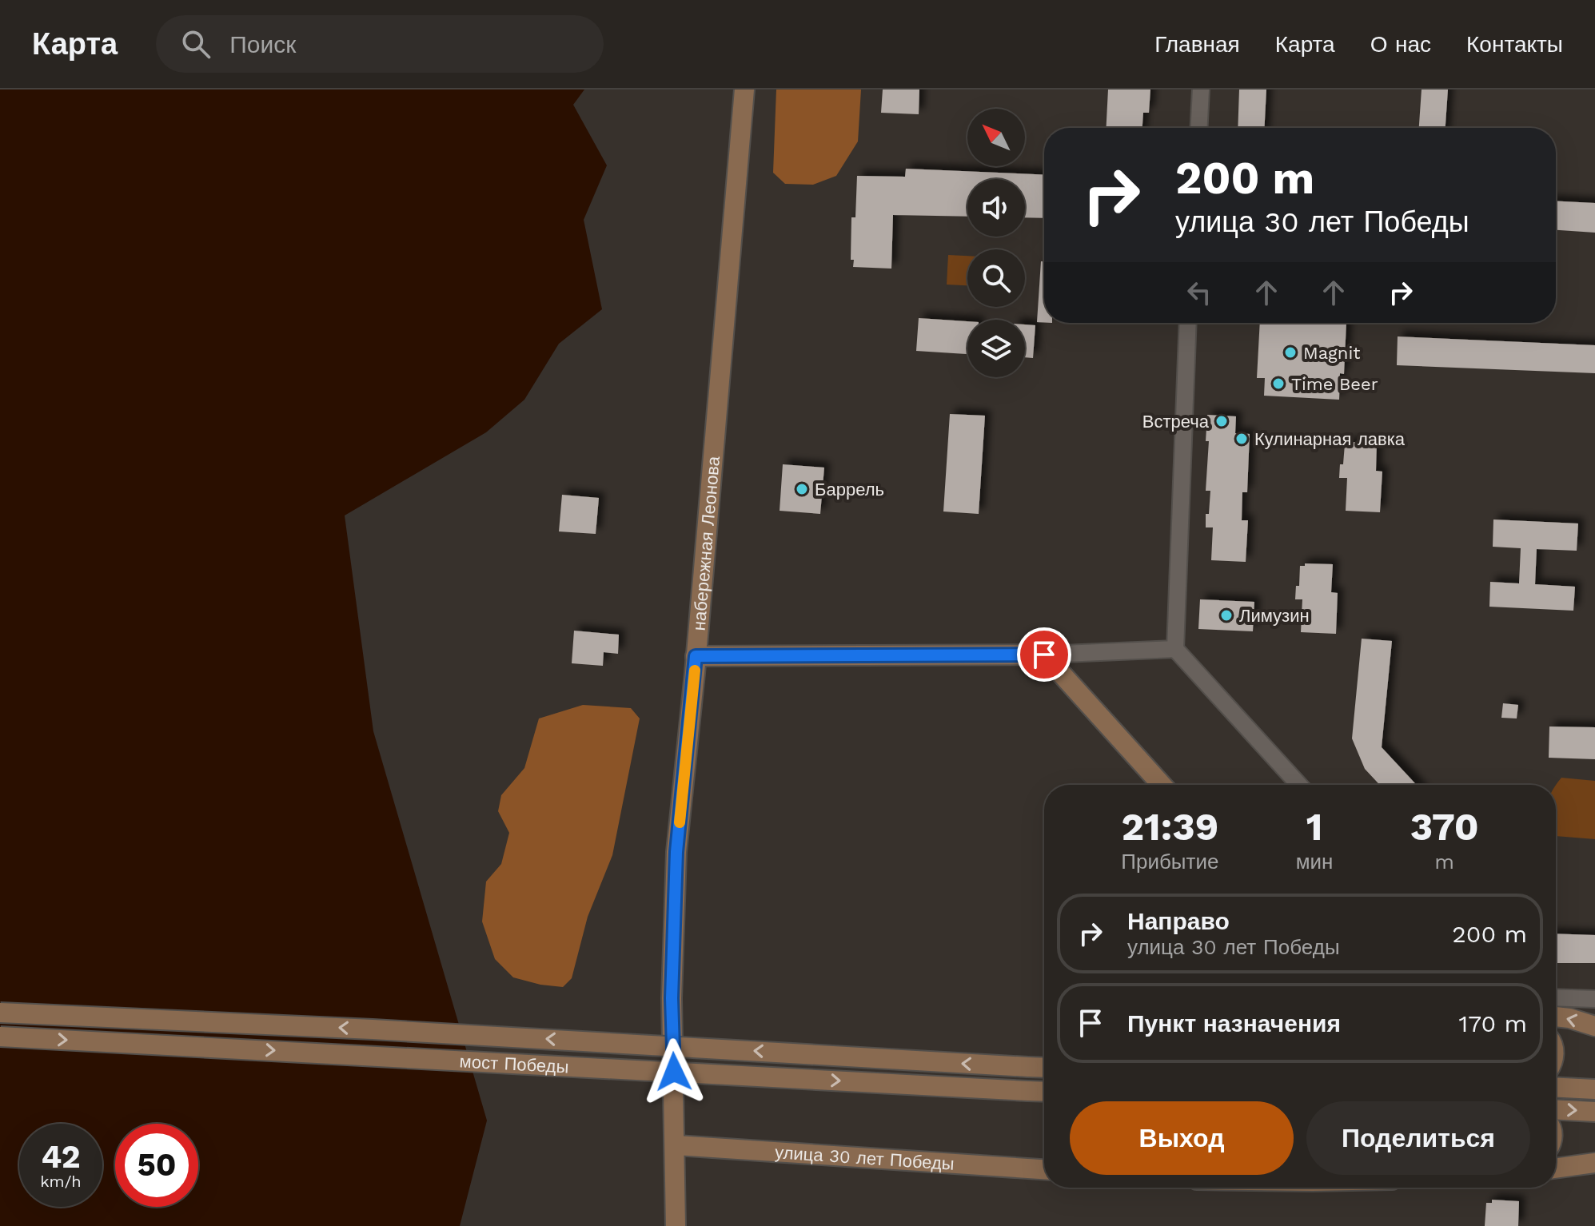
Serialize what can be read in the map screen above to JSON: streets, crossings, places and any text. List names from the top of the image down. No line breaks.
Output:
{"streets":{"main road":["набережная Леонова","мост Победы","улица 30 лет Победы"]},"crossings":[["набережная Леонова","улица 30 лет Победы"]],"places":["Magnit","Time Beer","Встреча","Кулинарная лавка","Баррель","Лимузин"],"north":"top left","page":{"header":"Карта","search":"Поиск","nav":["Главная","Карта","О нас","Контакты"],"turn":["200 m","улица 30 лет Победы"],"eta":["21:39","Прибытие","1","мин","370","m"],"list":[{"name":"Направо","note":"улица 30 лет Победы","value":"200 m"},{"name":"Пункт назначения","value":"170 m"}],"buttons":["Выход","Поделиться"],"speed":"42 km/h","limit":"50"}}
